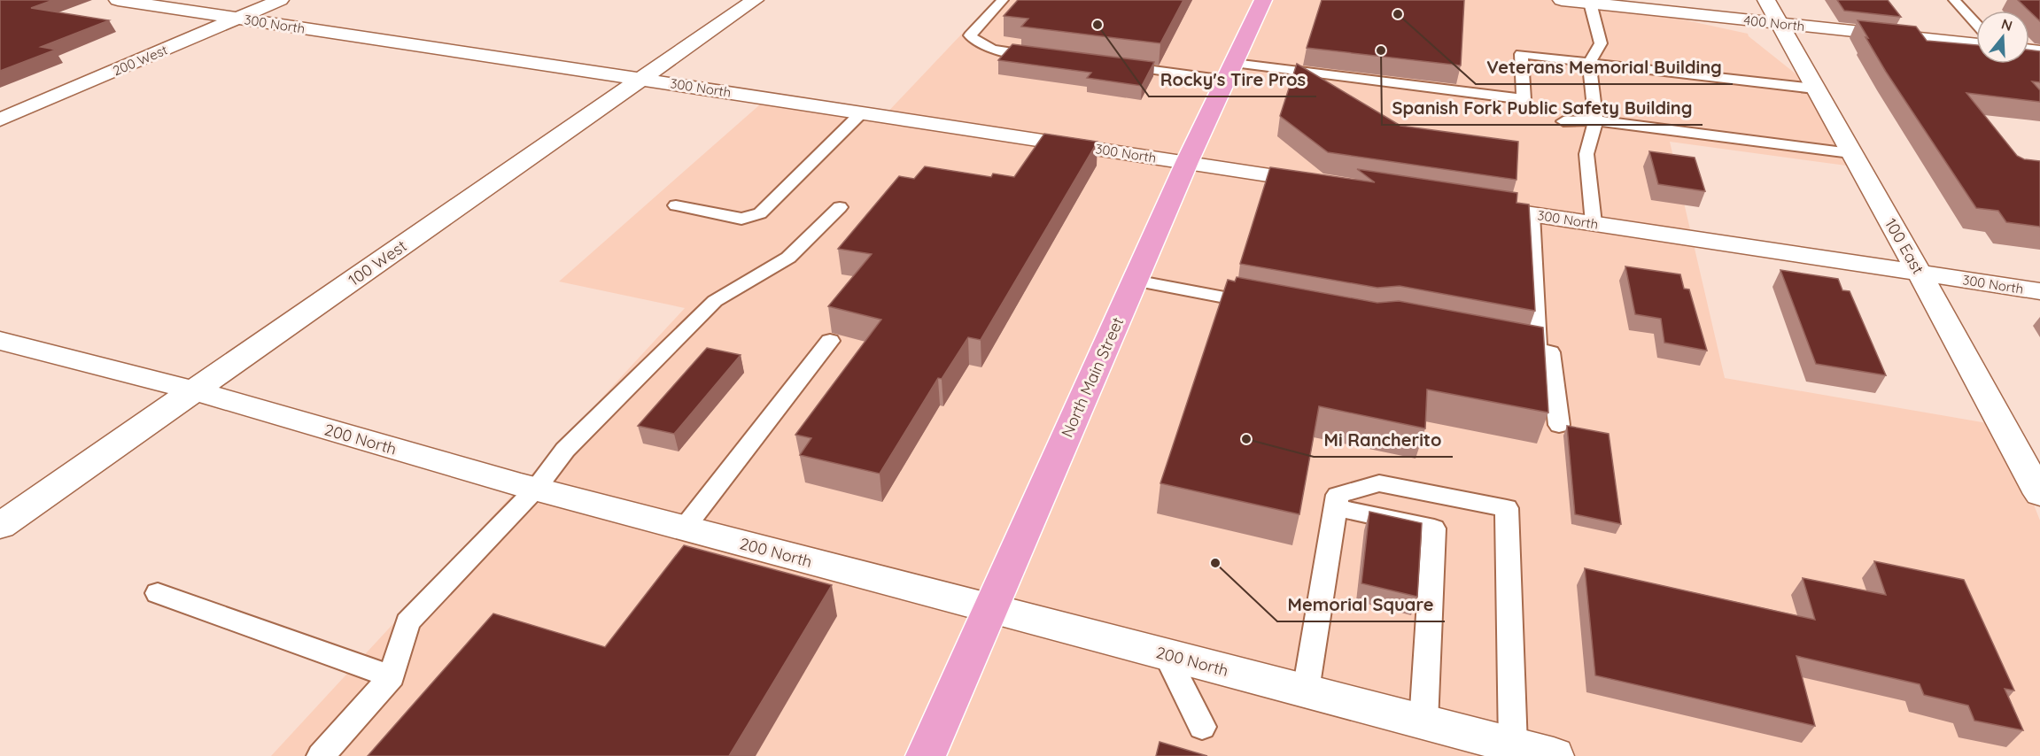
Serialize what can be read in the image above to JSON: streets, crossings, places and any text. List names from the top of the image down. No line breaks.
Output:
{"streets":{"main road":["North Main Street"],"street":["400 North","300 North","200 West","100 East","100 West","200 North"]},"crossings":[["400 North","100 East"],["300 North","200 West"],["300 North","100 East"],["300 North","100 West"],["300 North","North Main Street"],["100 West","200 North"],["North Main Street","200 North"]],"places":["Veterans Memorial Building","Rocky's Tire Pros","Spanish Fork Public Safety Building","Mi Rancherito","Memorial Square"],"north":"top"}
